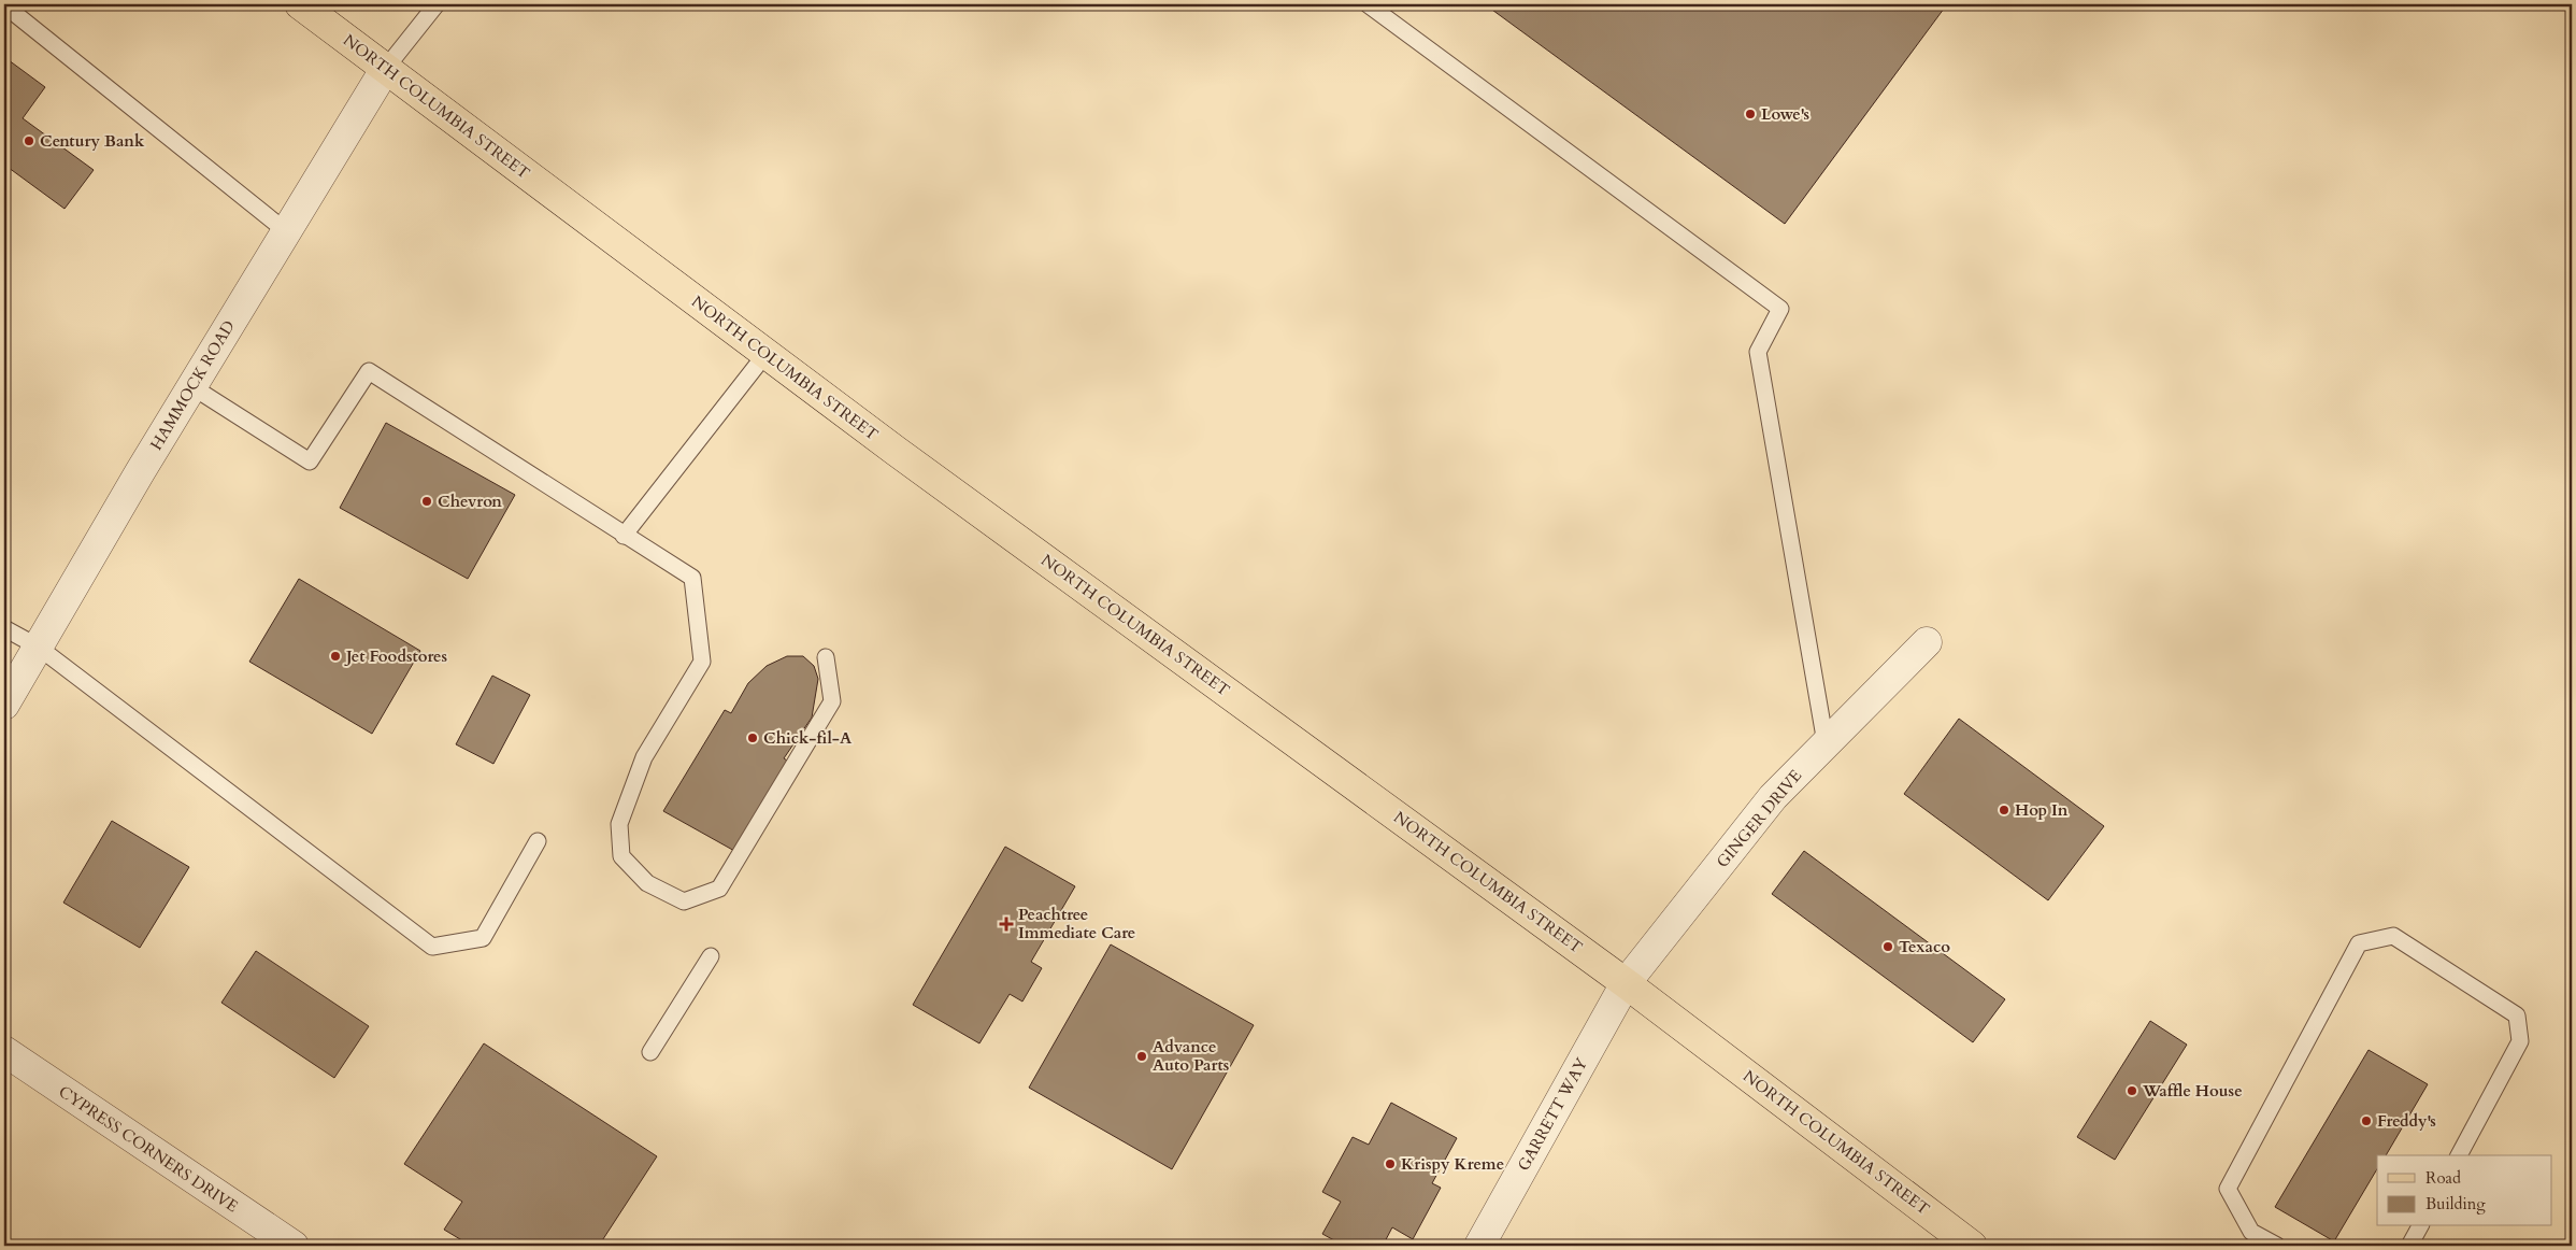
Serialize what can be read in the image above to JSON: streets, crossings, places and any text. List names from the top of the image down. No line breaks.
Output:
{"streets":{"main road":["NORTH COLUMBIA STREET"],"street":["HAMMOCK ROAD","GINGER DRIVE","GARRETT WAY","CYPRESS CORNERS DRIVE"]},"crossings":[["NORTH COLUMBIA STREET","HAMMOCK ROAD"],["NORTH COLUMBIA STREET","GINGER DRIVE"],["NORTH COLUMBIA STREET","GARRETT WAY"],["GINGER DRIVE","GARRETT WAY"]],"places":{"other":["Lowe's","Century Bank","Chevron","Jet Foodstores","Chick-fil-A","Hop In","Texaco","Advance Auto Parts","Waffle House","Freddy's","Krispy Kreme"],"health":["Peachtree Immediate Care"]},"legend":["Road","Building"]}
